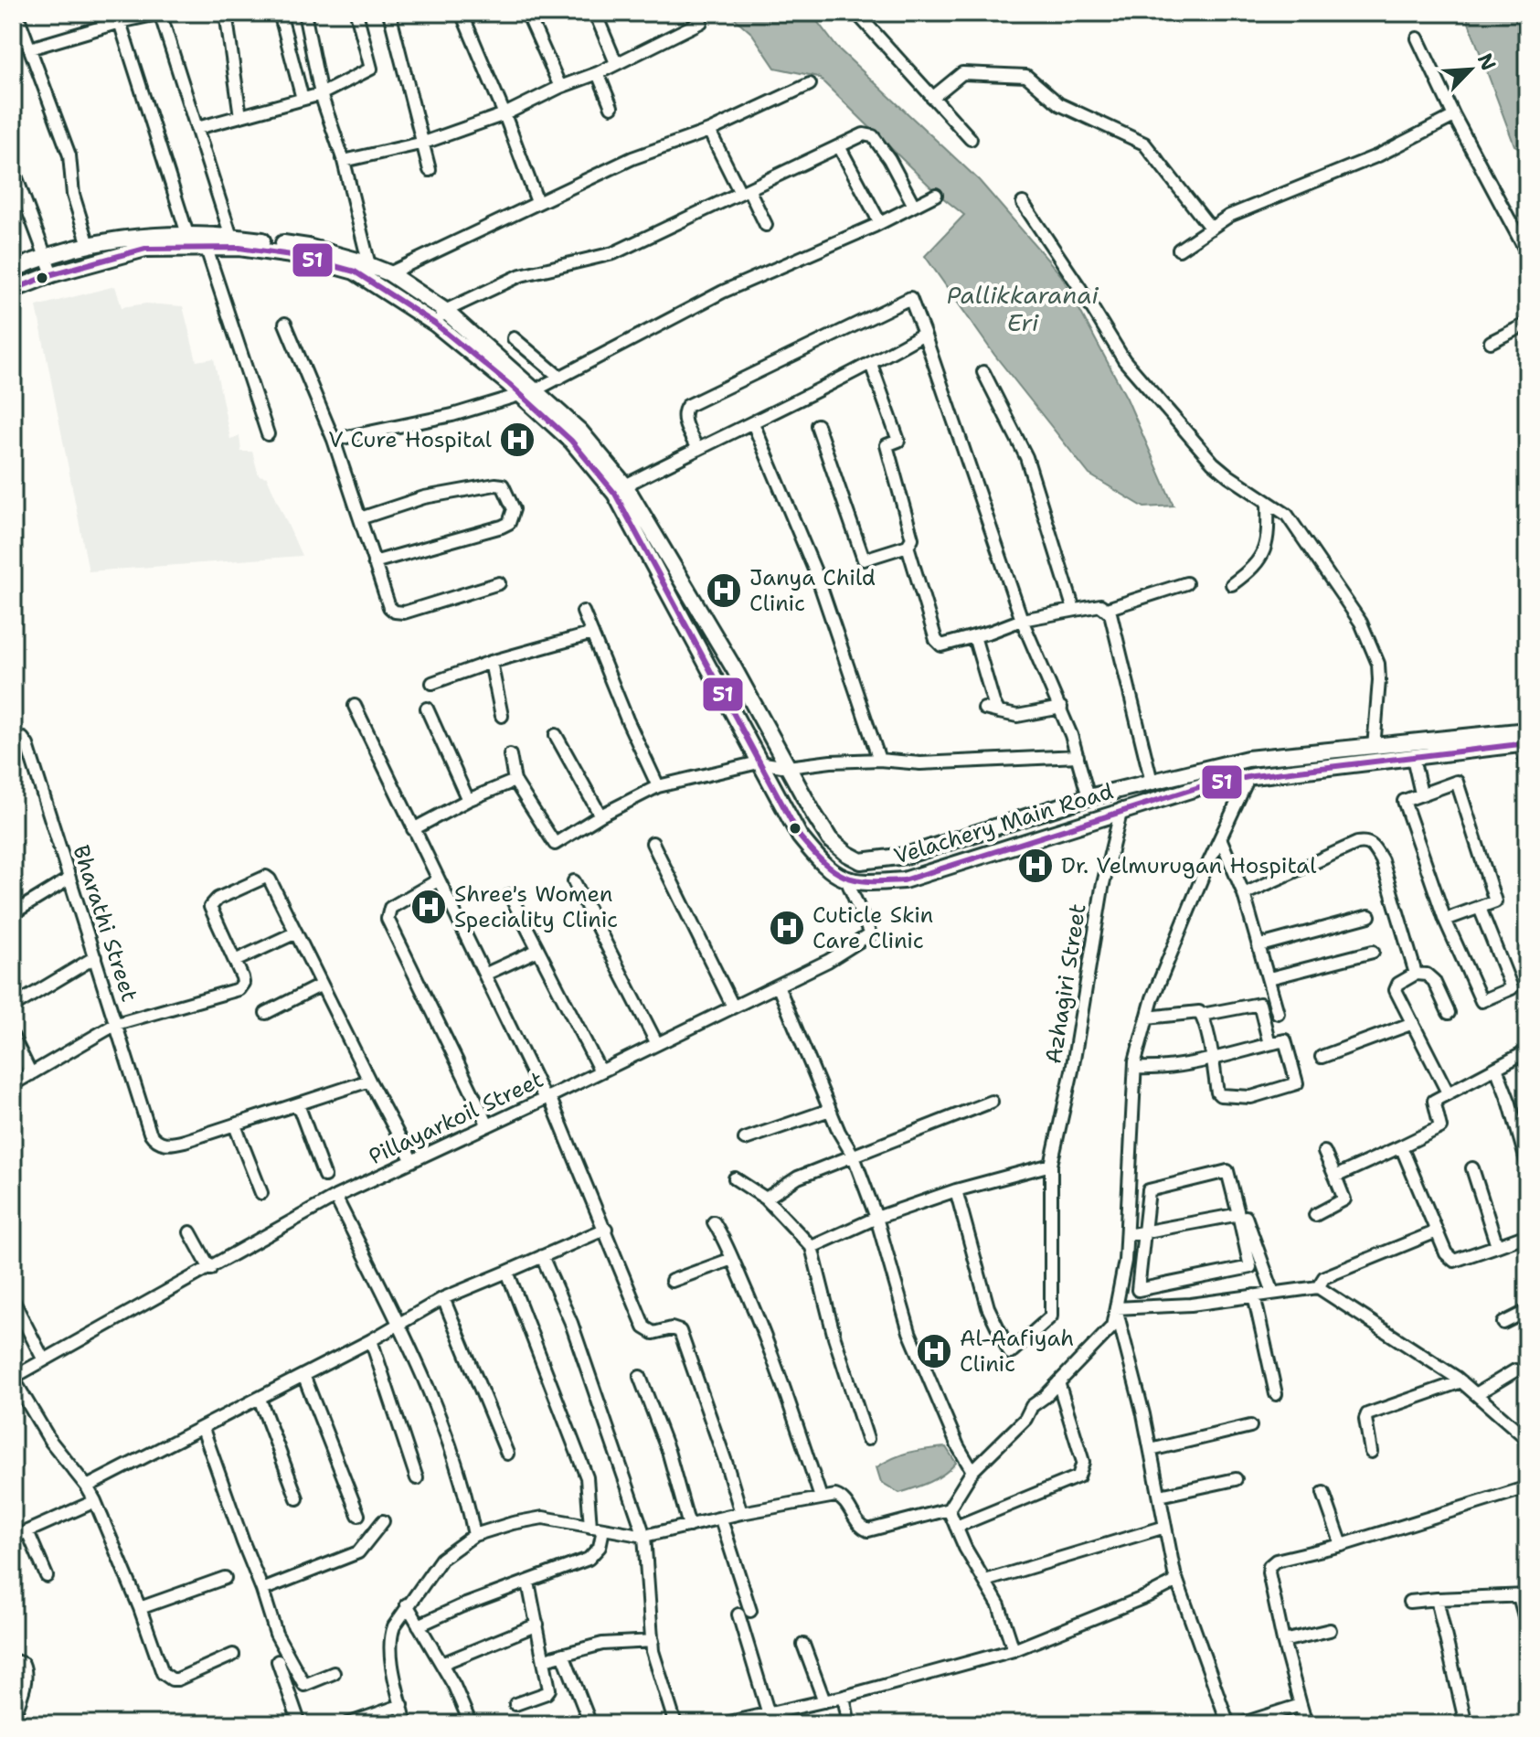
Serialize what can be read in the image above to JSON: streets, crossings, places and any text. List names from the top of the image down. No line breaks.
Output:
{"streets":{"main road":["Velachery Main Road"],"street":["Bharathi Street","Azhagiri Street","Pillayarkoil Street"]},"crossings":[["Velachery Main Road","Azhagiri Street"],["Velachery Main Road","Pillayarkoil Street"]],"water":["Pallikkaranai Eri"],"places":{"hospital":["V Cure Hospital","Janya Child Clinic","Dr. Velmurugan Hospital","Shree's Women Speciality Clinic","Cuticle Skin Care Clinic","Al-Aafiyah Clinic"]},"lines":["transit line 51"],"north":"top right"}
